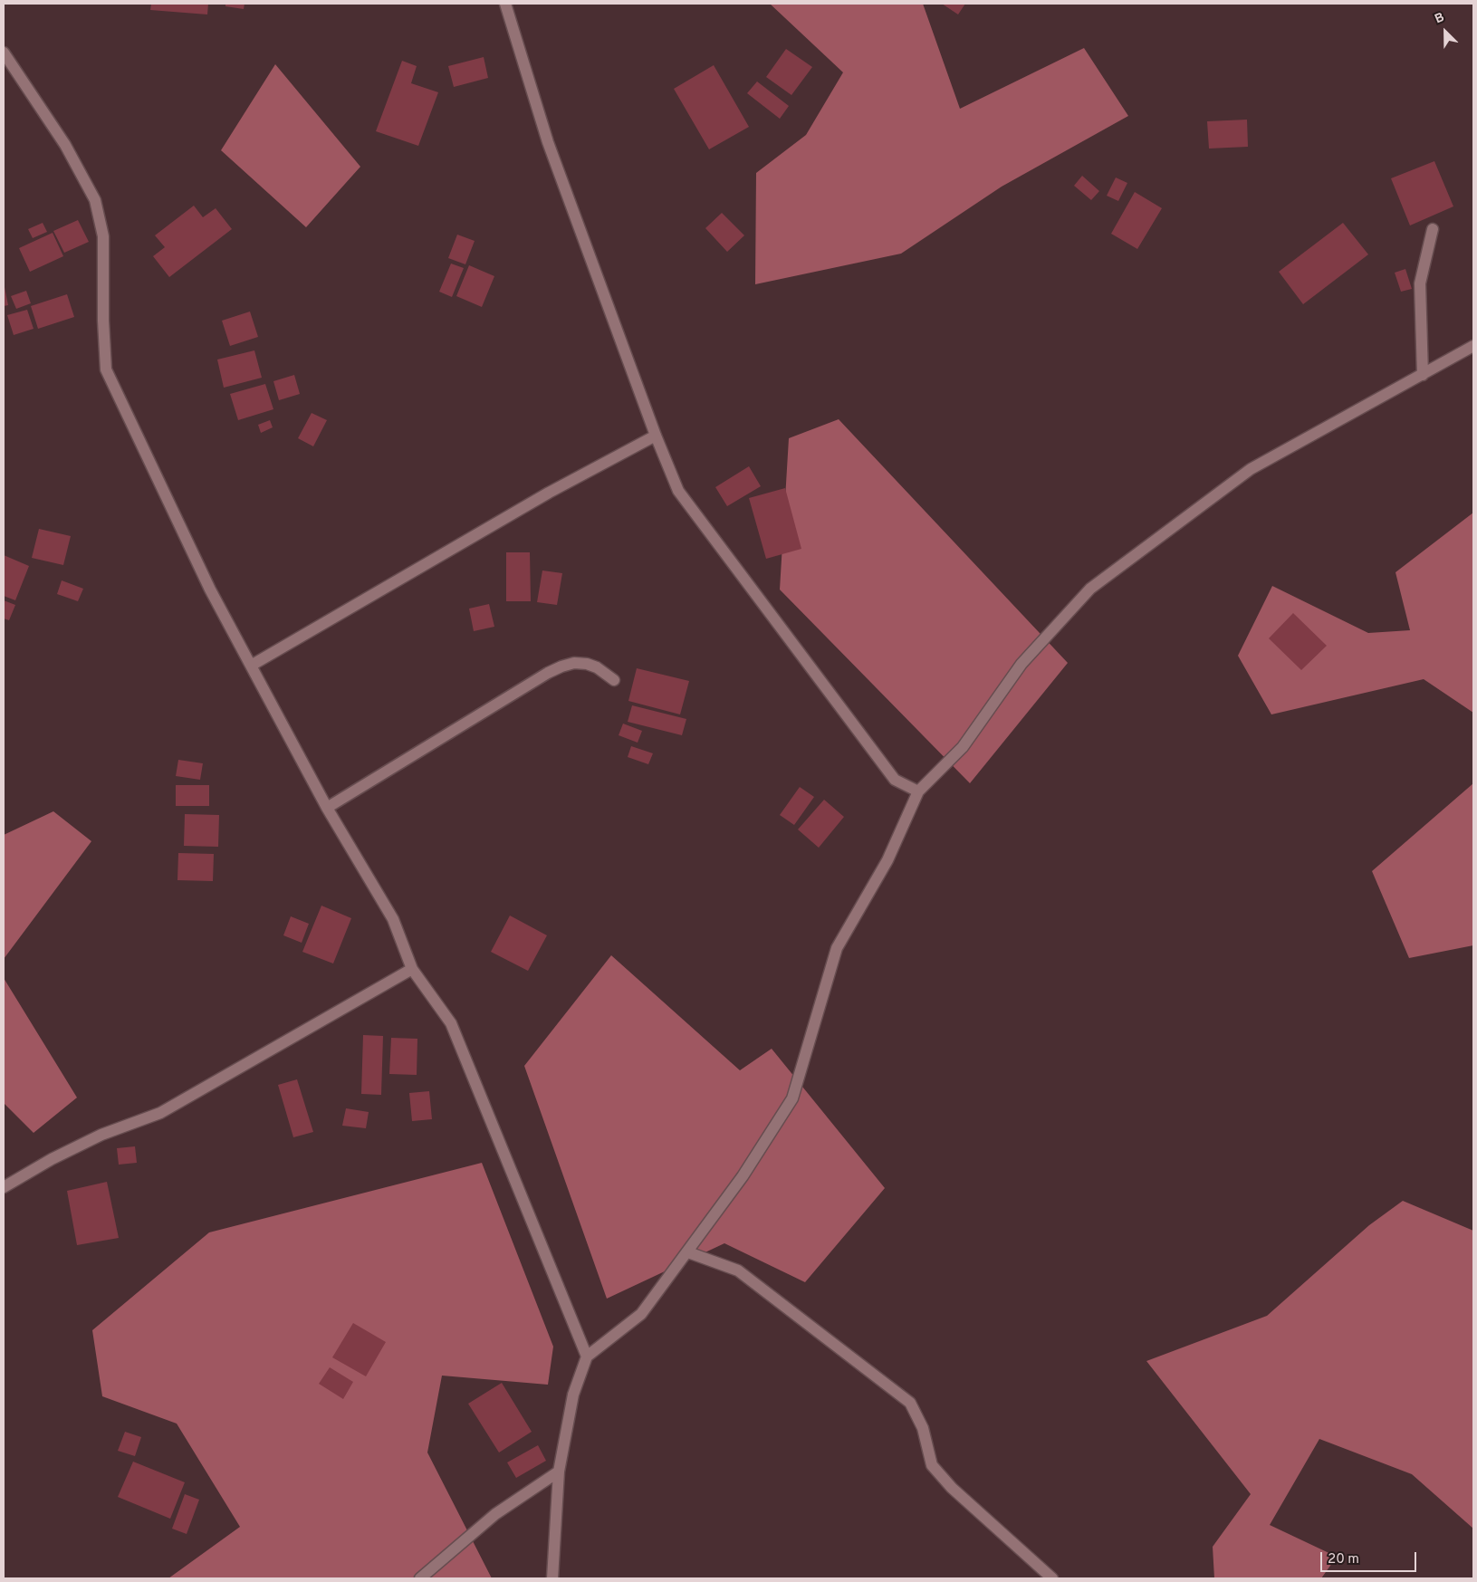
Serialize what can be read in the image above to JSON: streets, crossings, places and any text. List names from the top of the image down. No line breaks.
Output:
{"scale_bar":"20 m","north":"top left"}
